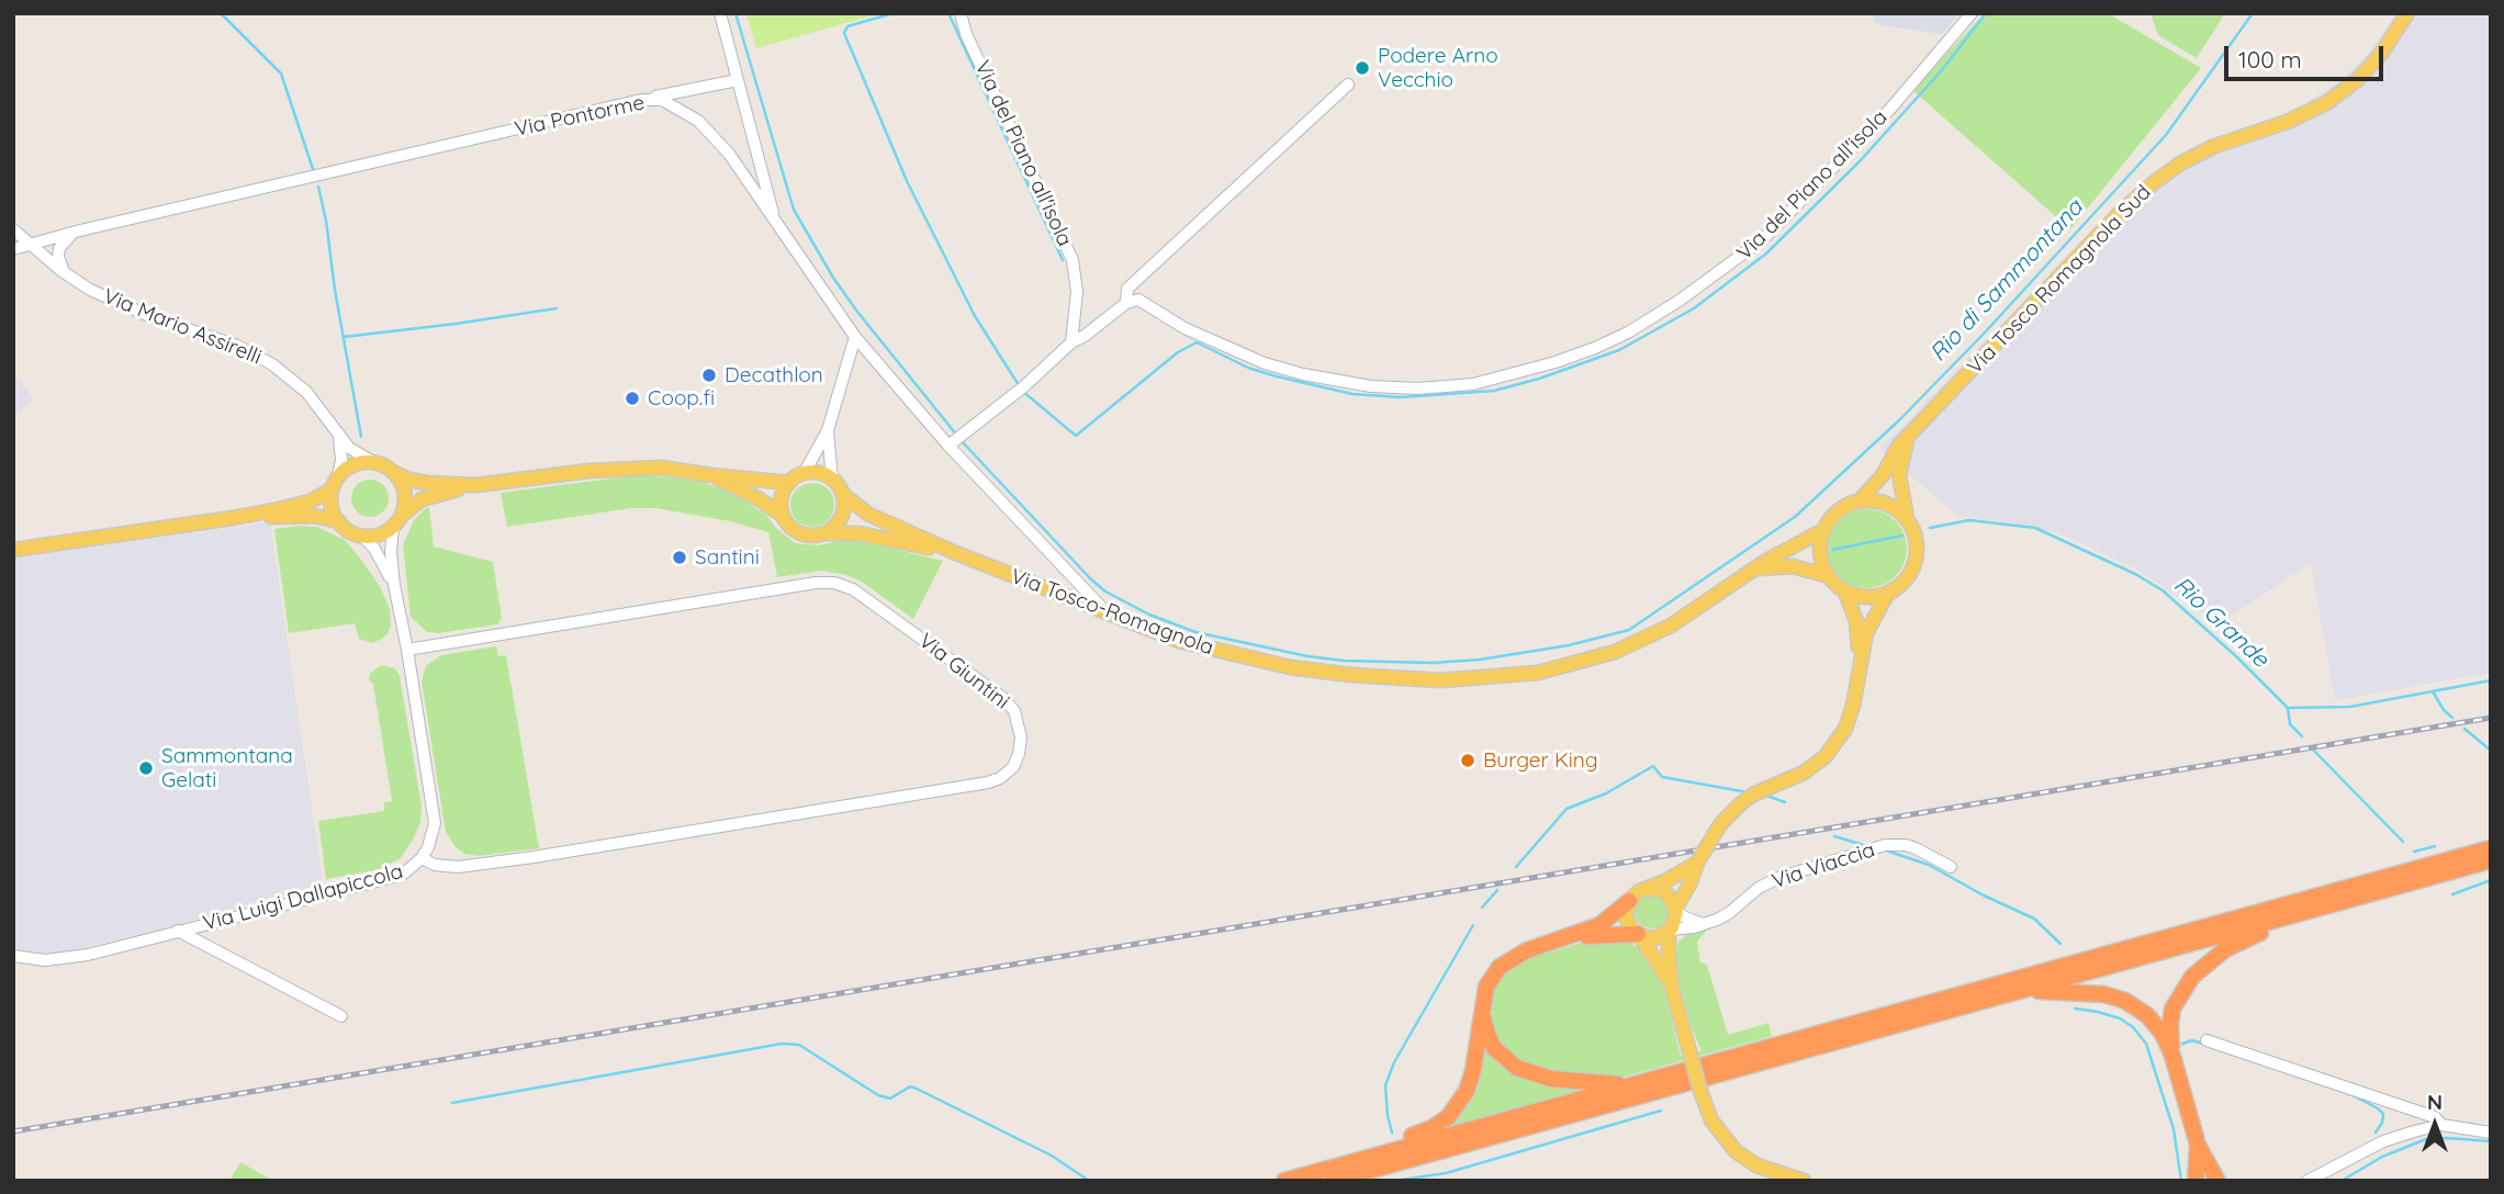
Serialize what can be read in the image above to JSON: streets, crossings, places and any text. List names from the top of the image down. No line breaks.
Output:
{"streets":{"main road":["Via Tosco Romagnola Sud","Via Tosco-Romagnola"],"street":["Via Pontorme","Via del Piano all'isola","Via Mario Assirelli","Via Giuntini","Via Viaccia","Via Luigi Dallapiccola"]},"crossings":[["Via Pontorme","Via Mario Assirelli"],["Via Pontorme","Via Tosco-Romagnola"],["Via Tosco Romagnola Sud","Via Tosco-Romagnola"],["Via Mario Assirelli","Via Luigi Dallapiccola"],["Via Giuntini","Via Luigi Dallapiccola"]],"water":["Rio di Sammontana","Rio Grande"],"places":["Podere Arno Vecchio","Decathlon","Coop.fi","Santini","Burger King","Sammontana Gelati"],"scale_bar":"100 m","north":"top"}
